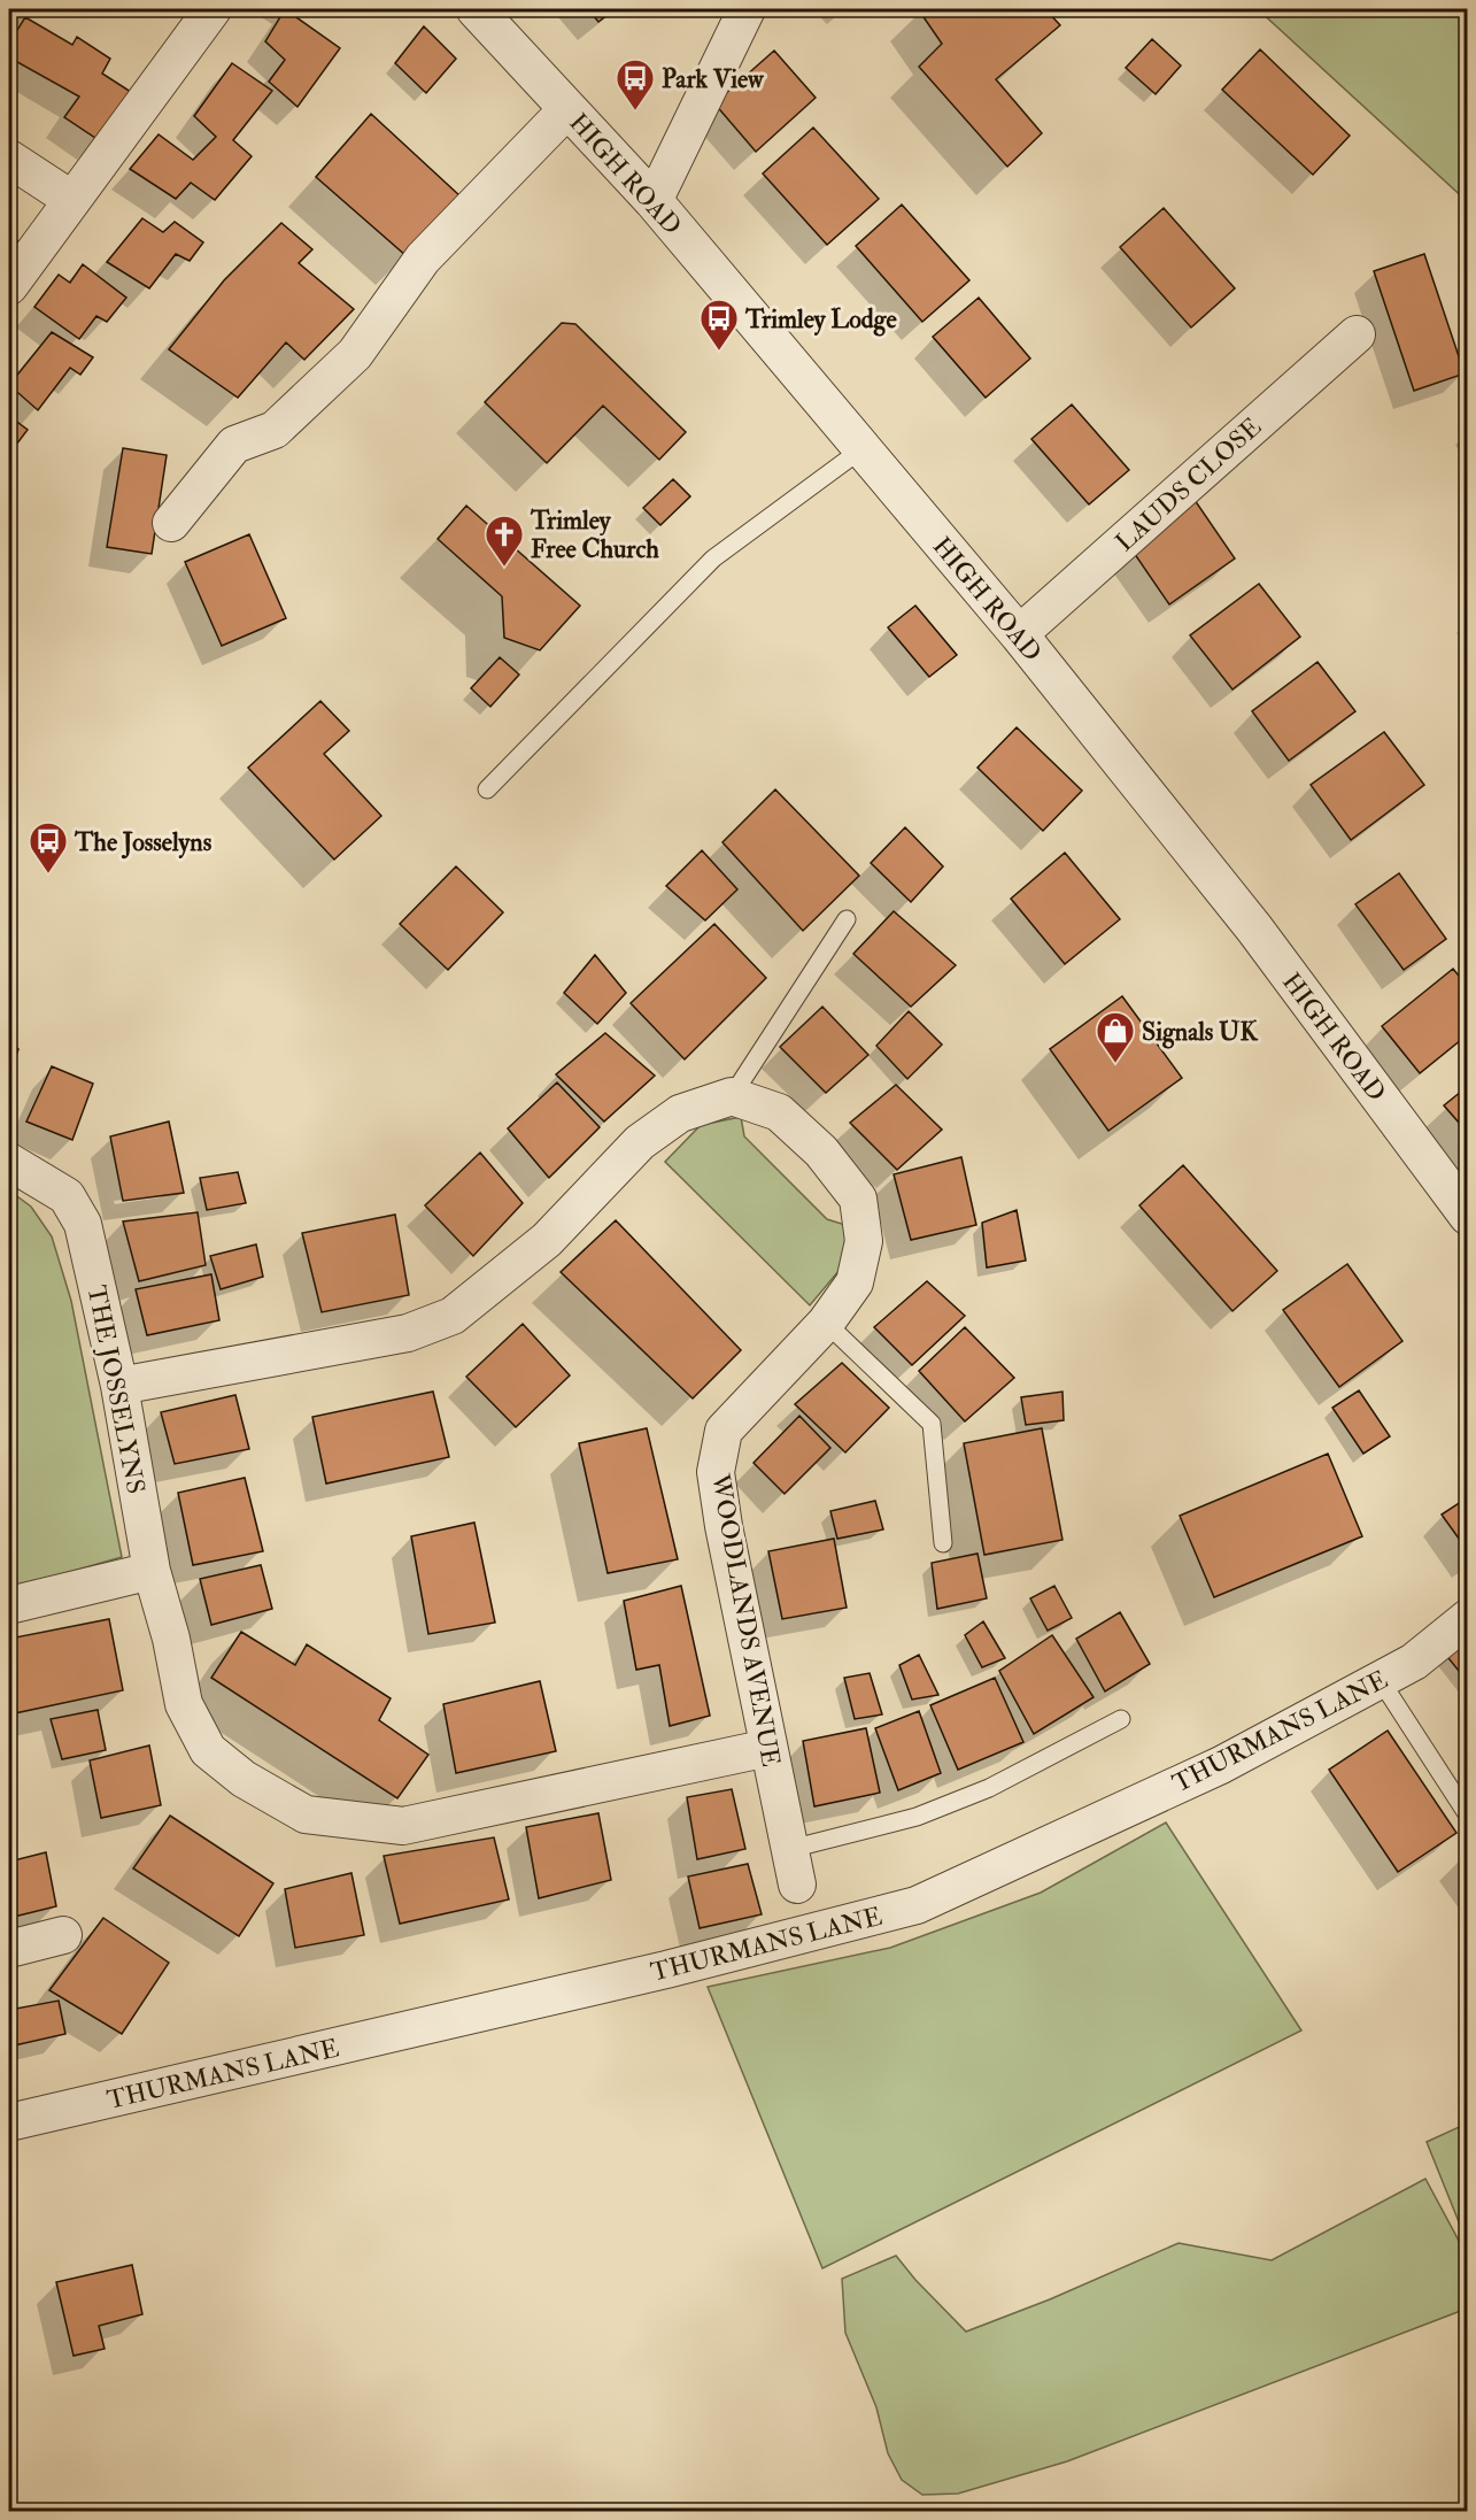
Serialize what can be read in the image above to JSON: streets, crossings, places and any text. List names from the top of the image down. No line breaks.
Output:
{"streets":{"street":["HIGH ROAD","LAUDS CLOSE","THE JOSSELYNS","WOODLANDS AVENUE","THURMANS LANE"]},"crossings":[["HIGH ROAD","LAUDS CLOSE"],["THE JOSSELYNS","WOODLANDS AVENUE"]],"places":{"bus stop":["Park View","Trimley Lodge","The Josselyns"],"church":["Trimley Free Church"],"shop":["Signals UK"]}}
